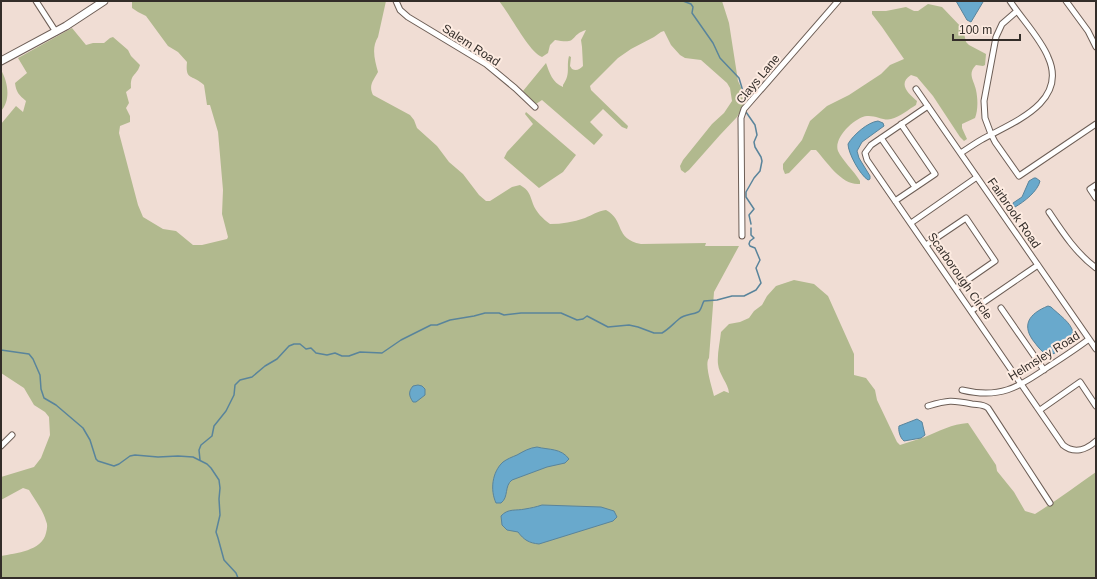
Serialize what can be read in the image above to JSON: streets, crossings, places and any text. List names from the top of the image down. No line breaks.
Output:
{"streets":{"street":["Salem Road","Clays Lane","Fairbrook Road","Scarborough Circle","Helmsley Road"]},"crossings":[["Fairbrook Road","Scarborough Circle"],["Fairbrook Road","Helmsley Road"],["Scarborough Circle","Helmsley Road"]],"scale_bar":"100 m"}
